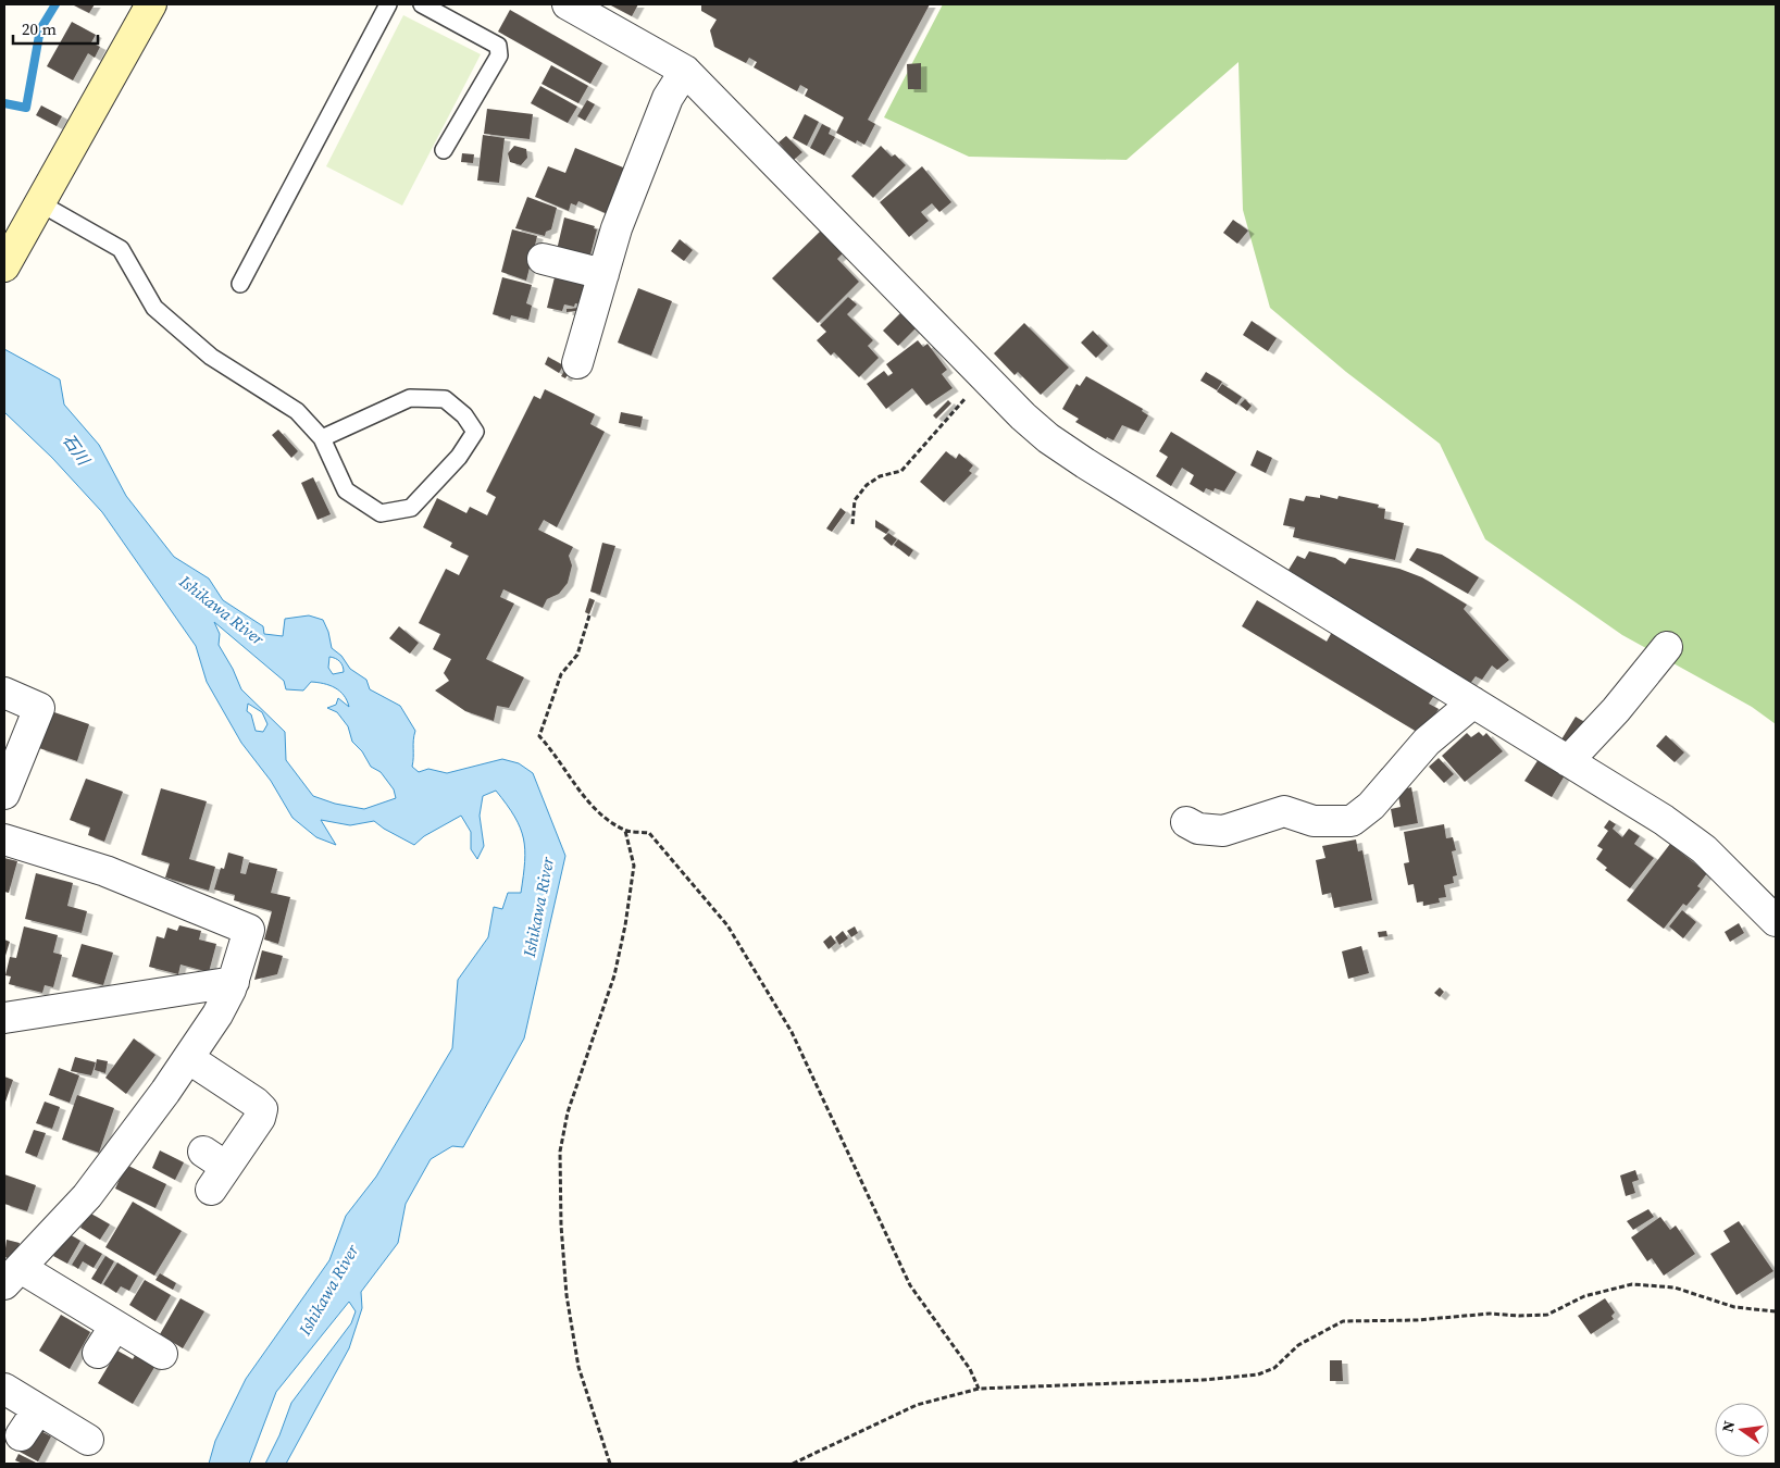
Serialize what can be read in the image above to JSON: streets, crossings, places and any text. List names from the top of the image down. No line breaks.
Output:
{"water":["石川","Ishikawa River"],"scale_bar":"20 m","north":"left"}
